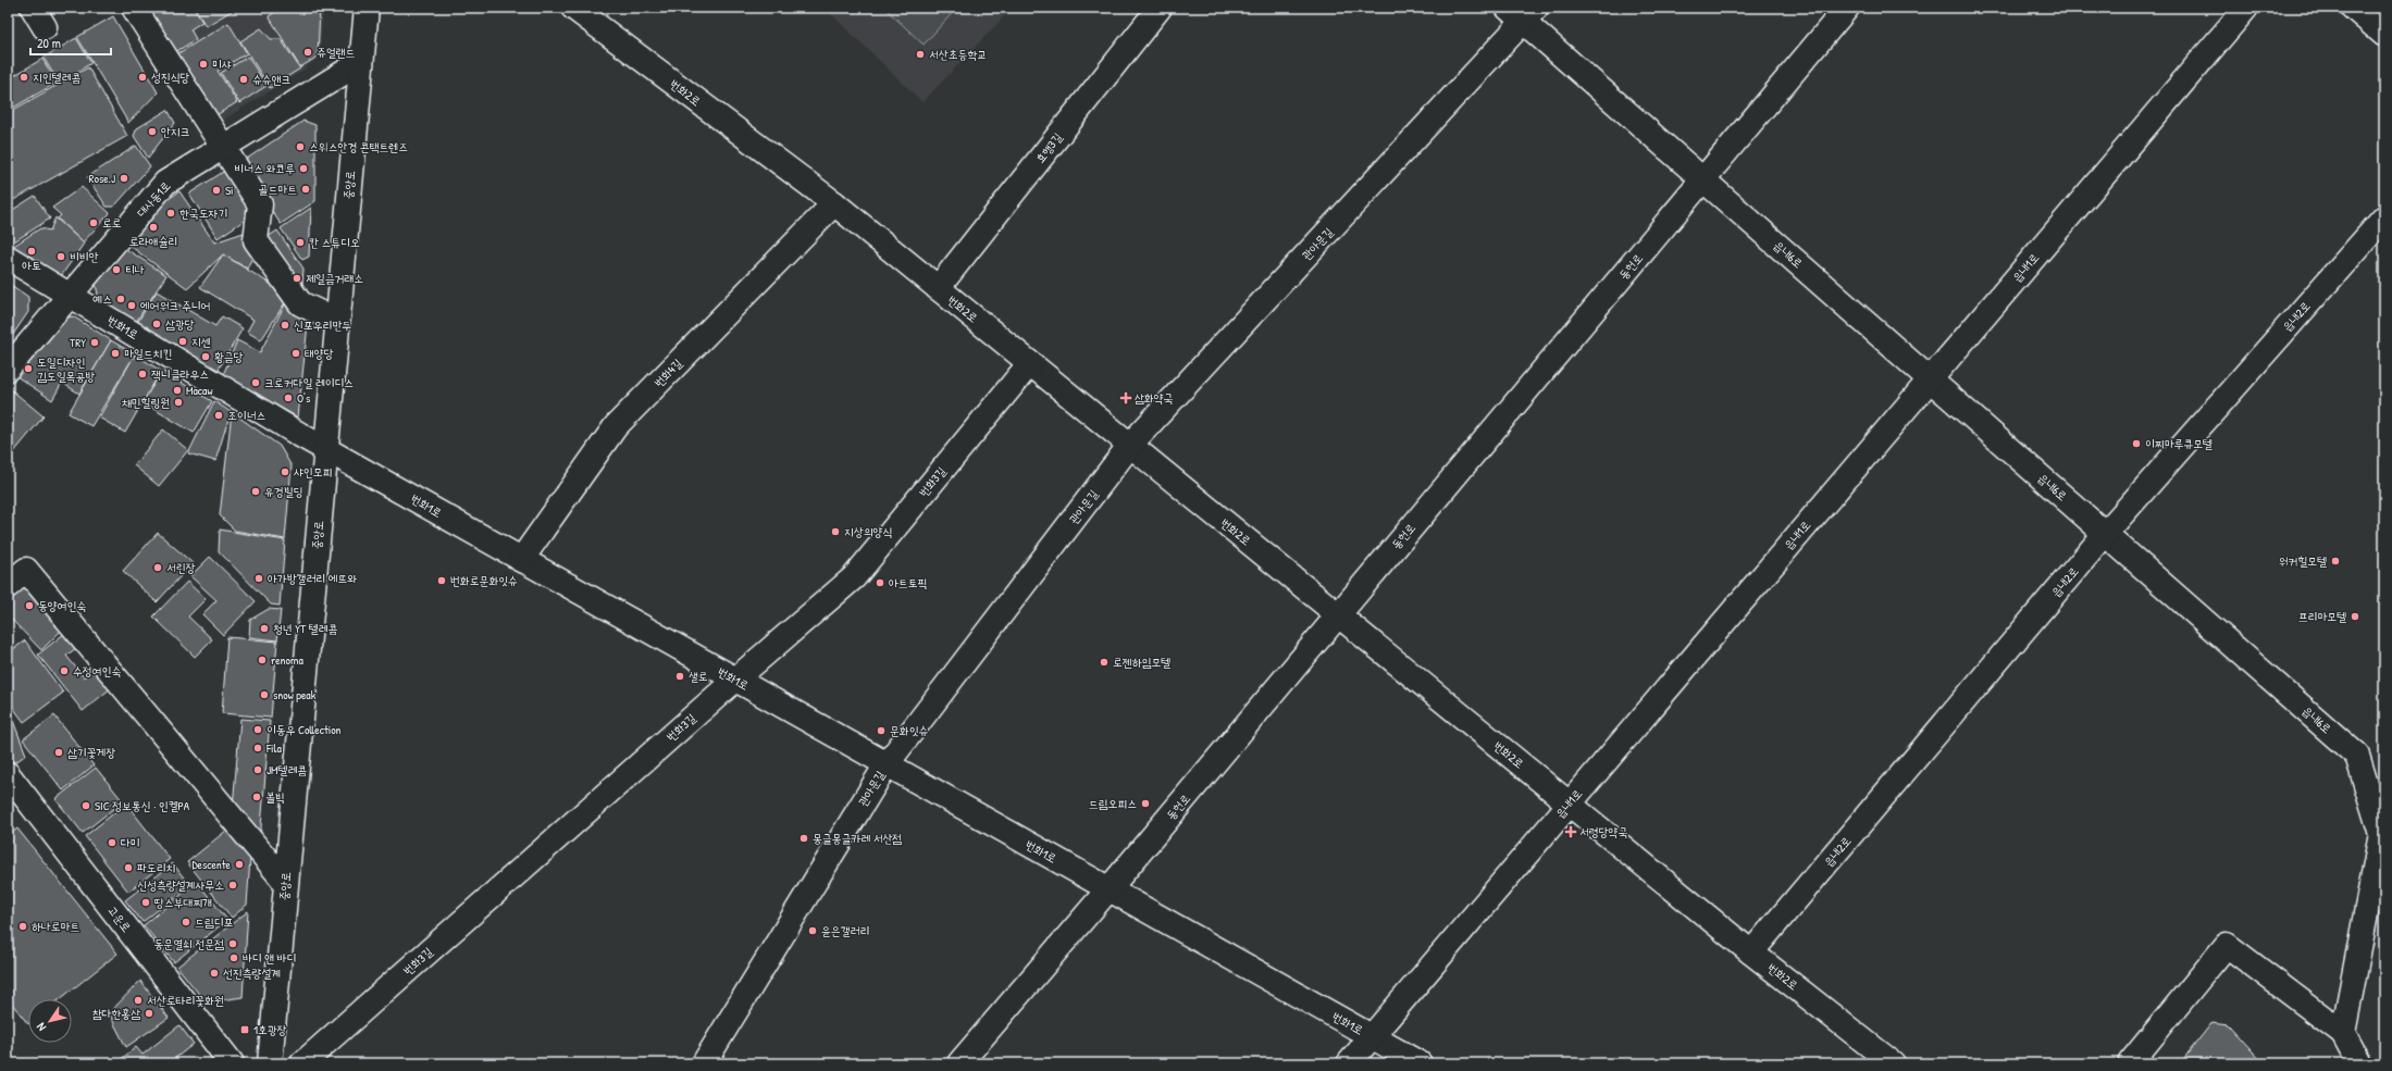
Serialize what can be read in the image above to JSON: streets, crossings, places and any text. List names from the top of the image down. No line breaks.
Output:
{"streets":{"street":["번화2로","효행3길","중앙로","대사동1로","관아문길","읍내6로","동헌로","읍내1로","읍내2로","번화1로","번화4길","번화3길","고운로"]},"crossings":[["번화2로","효행3길"],["번화2로","관아문길"],["번화2로","동헌로"],["번화2로","읍내1로"],["번화2로","읍내2로"],["번화2로","번화4길"],["번화2로","번화3길"],["중앙로","대사동1로"],["중앙로","번화1로"],["대사동1로","번화1로"],["관아문길","읍내6로"],["관아문길","번화1로"],["읍내6로","동헌로"],["읍내6로","읍내1로"],["읍내6로","읍내2로"],["동헌로","번화1로"],["읍내1로","번화1로"],["번화1로","번화4길"],["번화1로","번화3길"]],"places":{"other":["쥬얼랜드","서산초등학교","미샤","지인텔레콤","성진식당","슈슈앤크","안지크","스위스안경 콘택트렌즈","비너스 와코루","Rose.J","골드마트","Si","한국도자기","로로","로라애슐리","칸 스튜디오","아토","비비안","티나","제일금거래소","예스","에어워크 주니어","삼광당","신포우리만두","지센","TRY","마일드치킨","태양당","황금당","도일디자인 김도일목공방","잭니클라우스","크로커다일 레이디스","Macaw","O's","채민힐링원","조이너스","이찌마루큐모텔","샤인모피","유경빌딩","지상의양식","워커힐모텔","서린장","아가방갤러리 에뜨와","번화로문화잇슈","아트토픽","동양여인숙","프리마모텔","청년 YT 텔레콤","renoma","로젠하임모텔","수정여인숙","샐로","snow peak","이동우 Collection","문화잇슈","Fila","삼기꽃게장","JM텔레콤","볼빅","드림오피스","SIC 정보통신 · 인켈PA","몽글몽글카레 서산점","다미","Descente","파도리치","신성측량설계사무소","땅스부대찌개","드림디포","하나로마트","윤은갤러리","동문열쇠 전문점","바디 앤 바디","선진측량설계","서산로타리꽃화원","참다한홍삼"],"health":["삼화약국","서령당약국"],"transit":["1호광장"]},"scale_bar":"20 m","north":"bottom left"}
